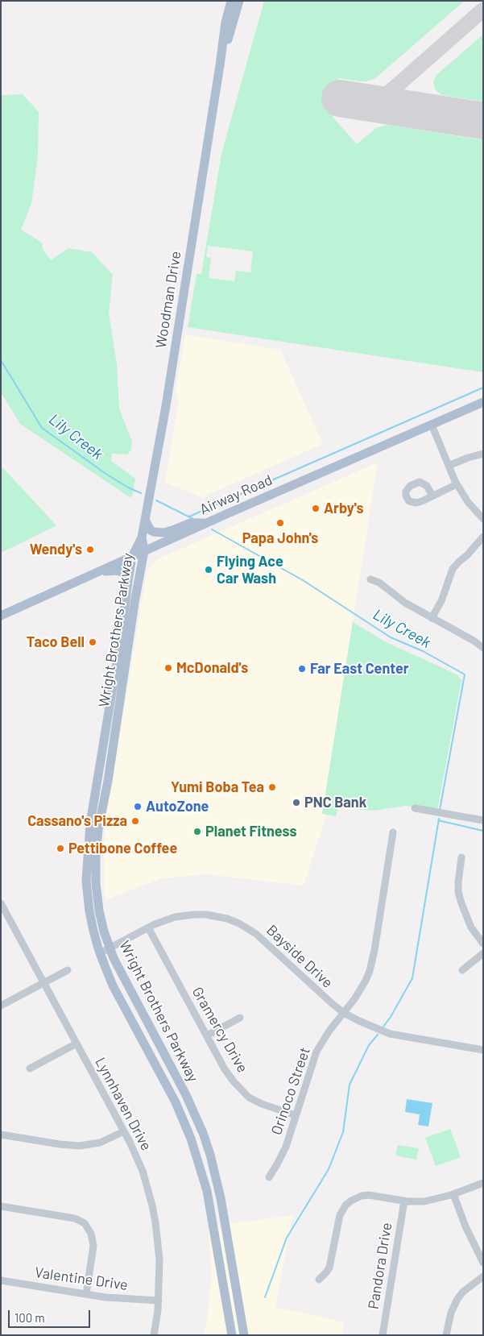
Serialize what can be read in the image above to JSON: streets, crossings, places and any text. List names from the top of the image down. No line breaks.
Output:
{"streets":{"main road":["Woodman Drive","Airway Road","Wright Brothers Parkway"],"street":["Bayside Drive","Gramercy Drive","Orinoco Street","Lynnhaven Drive","Pandora Drive","Valentine Drive"]},"crossings":[["Woodman Drive","Wright Brothers Parkway"],["Airway Road","Wright Brothers Parkway"],["Wright Brothers Parkway","Bayside Drive"],["Bayside Drive","Gramercy Drive"],["Bayside Drive","Orinoco Street"],["Gramercy Drive","Orinoco Street"],["Lynnhaven Drive","Valentine Drive"]],"water":["Lily Creek"],"places":["Arby's","Papa John's","Wendy's","Flying Ace Car Wash","Taco Bell","McDonald's","Far East Center","Yumi Boba Tea","PNC Bank","AutoZone","Cassano's Pizza","Planet Fitness","Pettibone Coffee"],"scale_bar":"100 m"}
